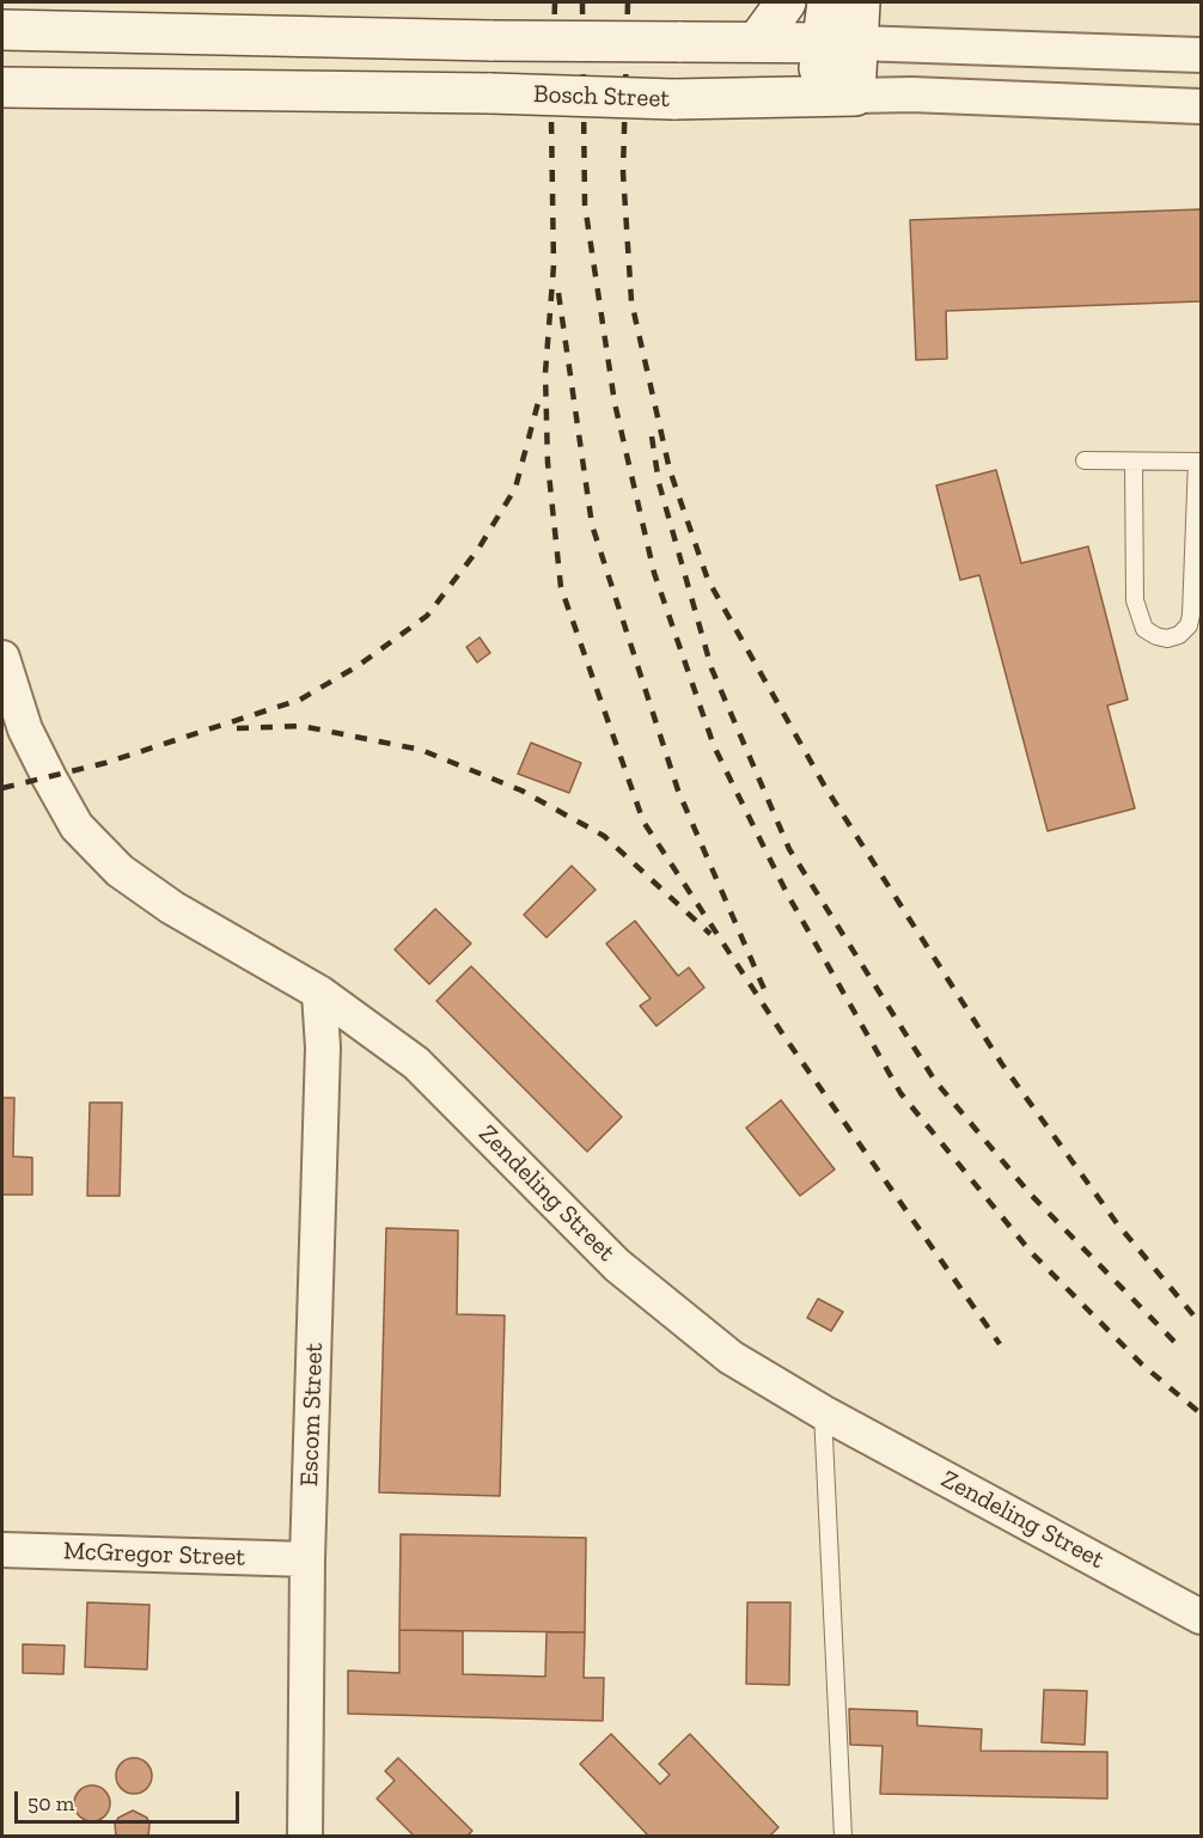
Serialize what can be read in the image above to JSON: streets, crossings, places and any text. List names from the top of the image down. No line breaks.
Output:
{"streets":{"street":["Bosch Street","Zendeling Street","Escom Street","McGregor Street"]},"crossings":[["Zendeling Street","Escom Street"],["Escom Street","McGregor Street"]],"scale_bar":"50 m"}
